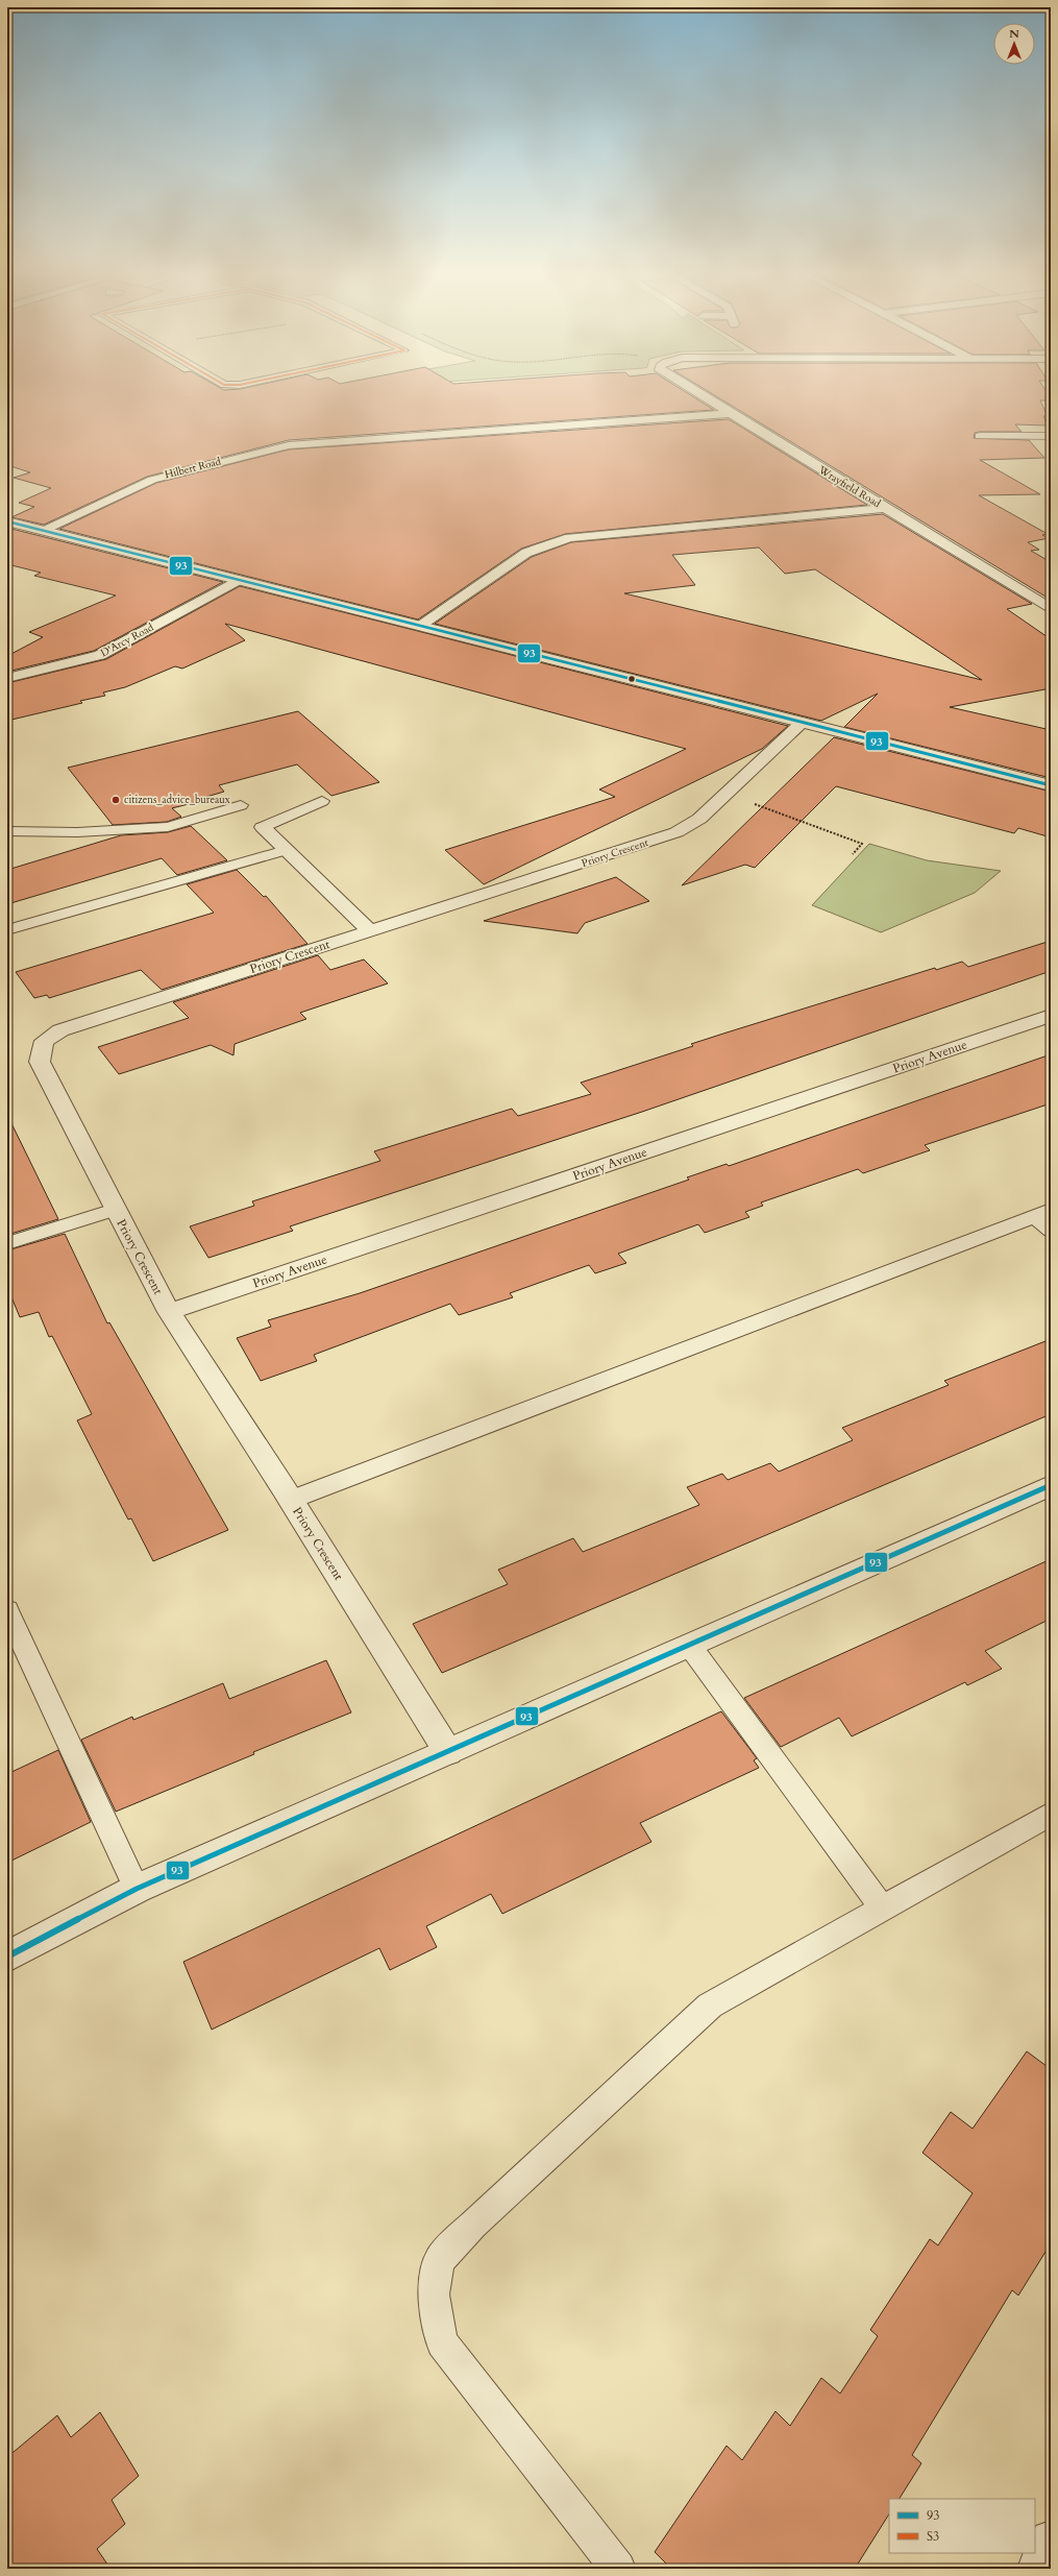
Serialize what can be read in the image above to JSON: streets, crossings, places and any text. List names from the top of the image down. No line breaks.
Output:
{"streets":{"street":["Hilbert Road","Wrayfield Road","D'Arcy Road","Priory Crescent","Priory Avenue"]},"crossings":[["Hilbert Road","Wrayfield Road"],["Priory Crescent","Priory Avenue"]],"places":["citizens_advice_bureaux"],"lines":["transit line 93"],"legend":["93","S3"],"north":"top"}
